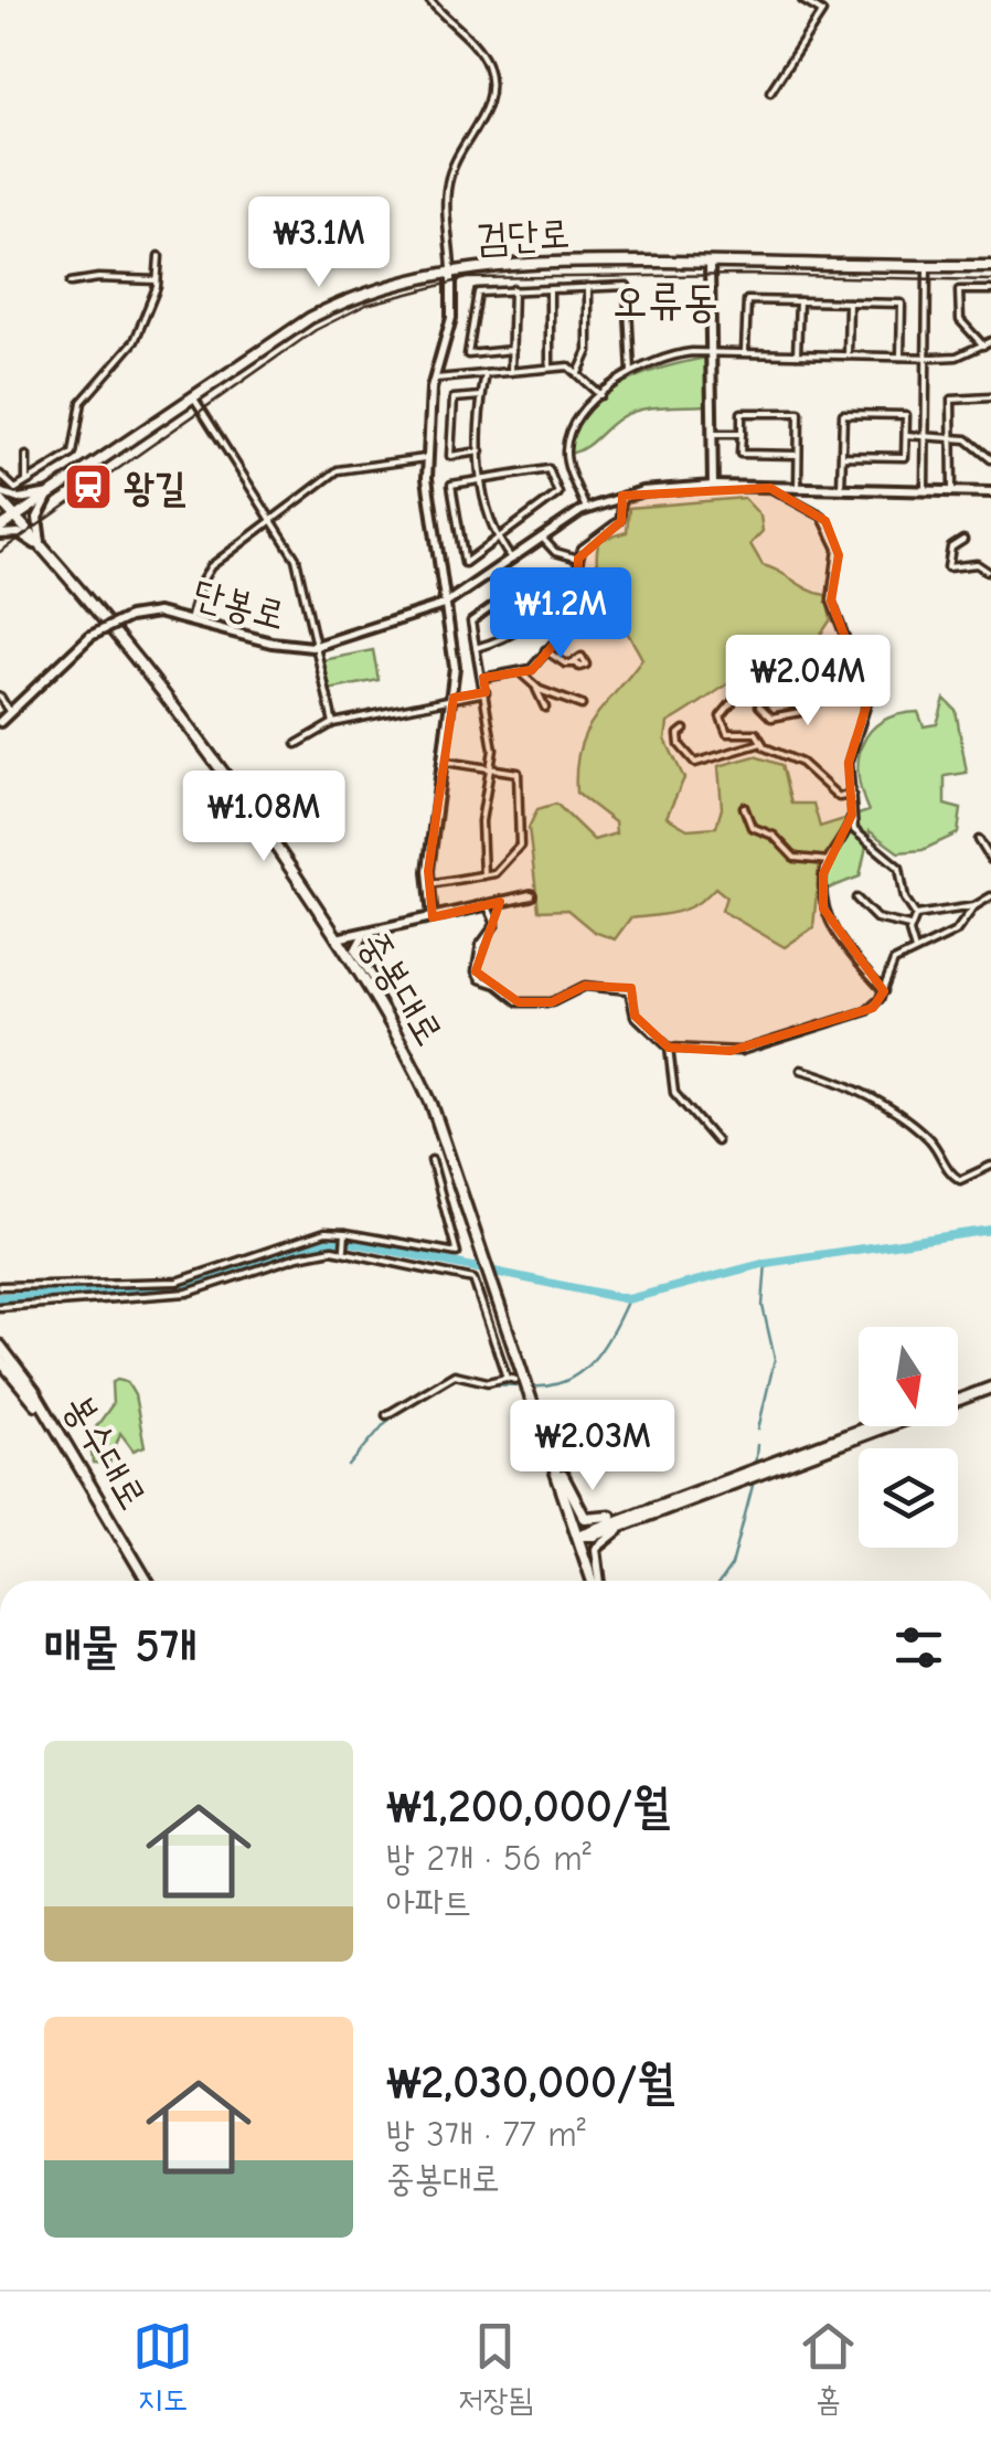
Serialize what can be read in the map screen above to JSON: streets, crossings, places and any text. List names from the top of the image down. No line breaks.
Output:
{"streets":{"main road":["검단로","중봉대로","봉수대로"],"street":["단봉로"]},"crossings":[["검단로","중봉대로"]],"districts":["오류동"],"places":{"station":["왕길"]},"north":"bottom","page":{"price":["₩3.1M","₩1.2M","₩2.04M","₩1.08M","₩2.03M"],"heading":"매물 5개","list":[{"name":"₩1,200,000/월","note":"방 2개 · 56 m² · 아파트"},{"name":"₩2,030,000/월","note":"방 3개 · 77 m² · 중봉대로"}],"tabs":["지도","저장됨","홈"]}}
